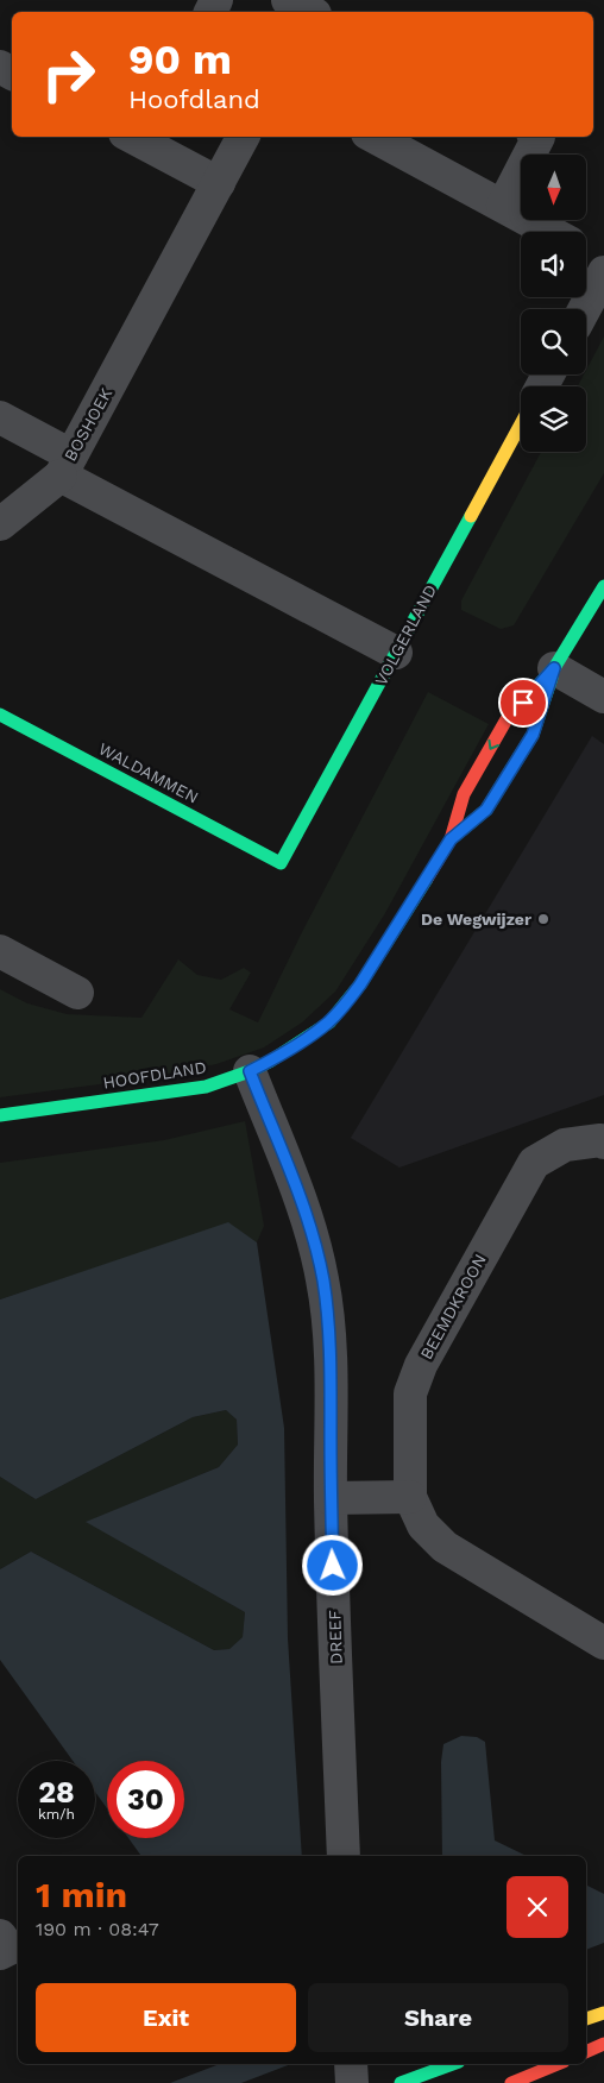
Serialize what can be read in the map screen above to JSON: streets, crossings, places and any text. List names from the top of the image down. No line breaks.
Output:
{"streets":{"street":["BOSHOEK","VOLGERLAND","WALDAMMEN","HOOFDLAND","BEEMDKROON","DREEF"]},"crossings":[["BOSHOEK","VOLGERLAND"],["VOLGERLAND","WALDAMMEN"],["HOOFDLAND","DREEF"]],"places":["De Wegwijzer"],"north":"bottom","page":{"turn":["90 m","Hoofdland"],"speed":"28 km/h","limit":"30","heading":["1 min","190 m · 08:47"],"buttons":["Exit","Share"]}}
